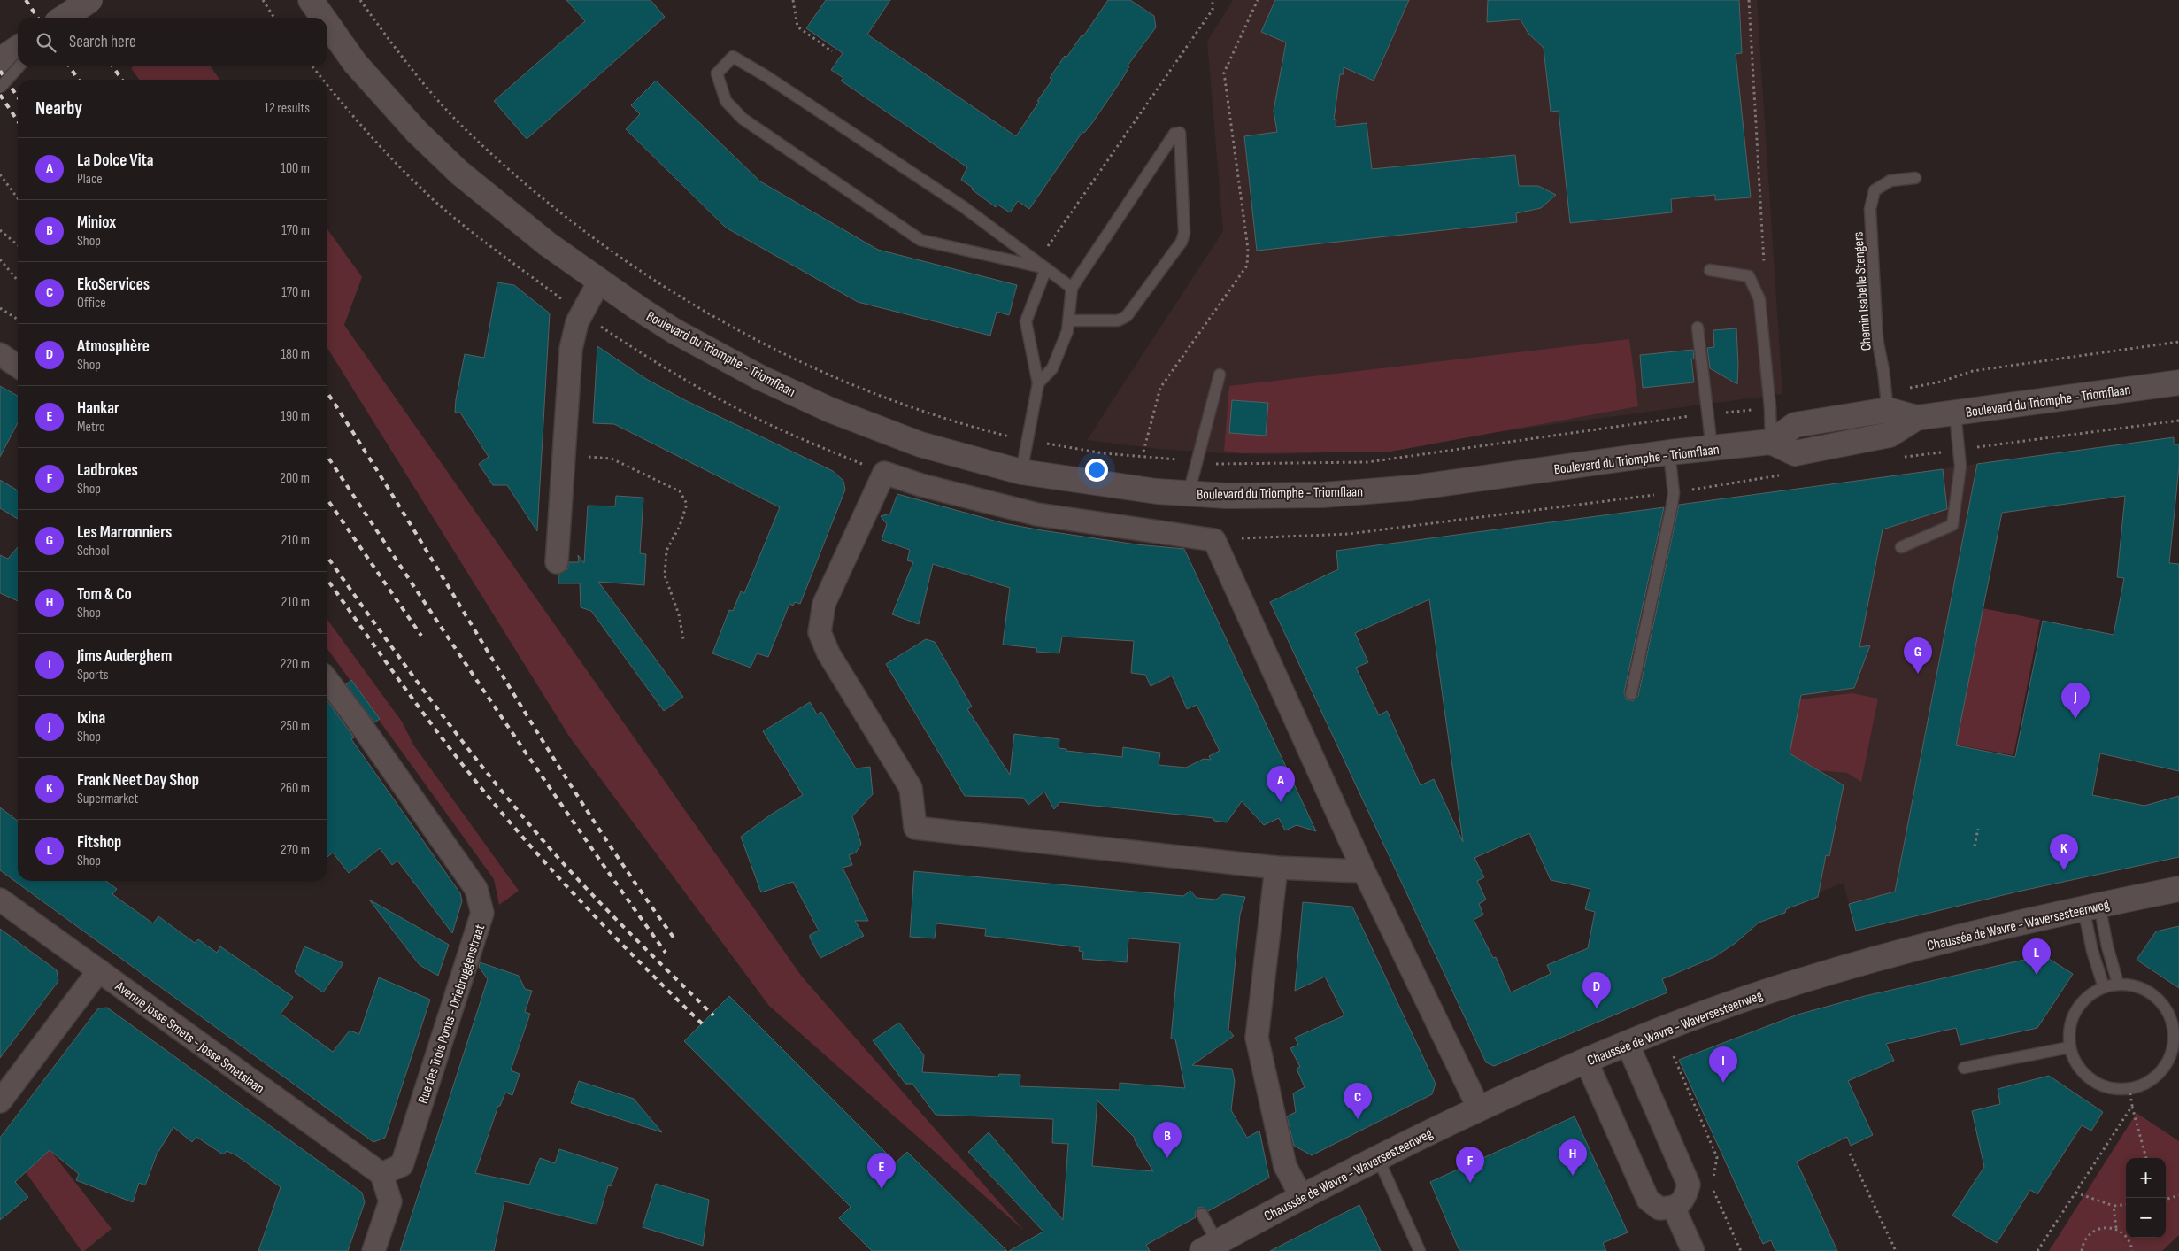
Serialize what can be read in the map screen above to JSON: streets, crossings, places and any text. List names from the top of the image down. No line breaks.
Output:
{"streets":{"main road":["Boulevard du Triomphe - Triomflaan","Chaussée de Wavre - Waversesteenweg"],"street":["Rue des Trois Ponts - Driebruggenstraat","Avenue Josse Smets - Josse Smetslaan"],"lane":["Chemin Isabelle Stengers"]},"crossings":[["Chemin Isabelle Stengers","Boulevard du Triomphe - Triomflaan"],["Rue des Trois Ponts - Driebruggenstraat","Avenue Josse Smets - Josse Smetslaan"]],"page":{"search":"Search here","heading":["Nearby","12 results"],"list":[{"mark":"A","name":"La Dolce Vita","note":"Place","value":"100 m"},{"mark":"B","name":"Miniox","note":"Shop","value":"170 m"},{"mark":"C","name":"EkoServices","note":"Office","value":"170 m"},{"mark":"D","name":"Atmosphère","note":"Shop","value":"180 m"},{"mark":"E","name":"Hankar","note":"Metro","value":"190 m"},{"mark":"F","name":"Ladbrokes","note":"Shop","value":"200 m"},{"mark":"G","name":"Les Marronniers","note":"School","value":"210 m"},{"mark":"H","name":"Tom & Co","note":"Shop","value":"210 m"},{"mark":"I","name":"Jims Auderghem","note":"Sports","value":"220 m"},{"mark":"J","name":"Ixina","note":"Shop","value":"250 m"},{"mark":"K","name":"Frank Neet Day Shop","note":"Supermarket","value":"260 m"},{"mark":"L","name":"Fitshop","note":"Shop","value":"270 m"}],"pins":["G","J","A","K","L","D","I","C","B","H","F","E"],"map_buttons":["+","−"]}}
